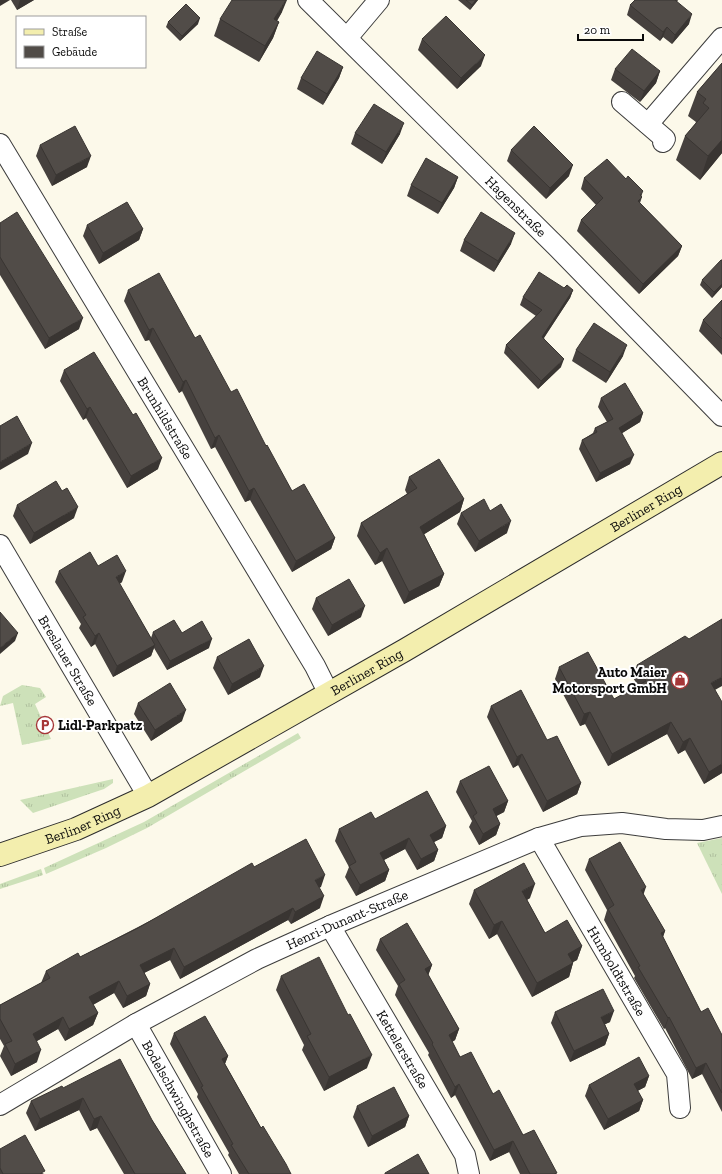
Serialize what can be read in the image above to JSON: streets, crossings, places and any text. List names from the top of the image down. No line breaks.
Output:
{"streets":{"street":["Hagenstraße","Brunhildstraße","Berliner Ring","Breslauer Straße","Henri-Dunant-Straße","Humboldtstraße","Kettelerstraße","Bodelschwinghstraße"]},"crossings":[["Brunhildstraße","Berliner Ring"],["Berliner Ring","Breslauer Straße"],["Henri-Dunant-Straße","Humboldtstraße"],["Henri-Dunant-Straße","Kettelerstraße"],["Henri-Dunant-Straße","Bodelschwinghstraße"]],"places":{"shop":["Auto Maier Motorsport GmbH"],"parking":["Lidl-Parkpatz"]},"legend":["Straße","Gebäude"],"scale_bar":"20 m"}
